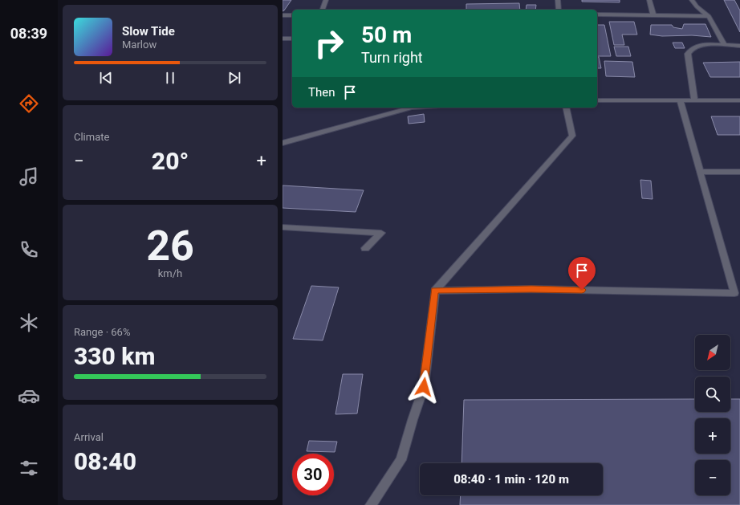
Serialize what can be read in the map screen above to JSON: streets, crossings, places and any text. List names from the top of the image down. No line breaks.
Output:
{"north":"bottom left","page":{"tabs":"08:39","turn":["50 m","Turn right"],"song":["Slow Tide","Marlow"],"then":"Then","tile":["Climate",["26","km/h"],["Range · 66%","330 km"],["Arrival","08:40"]],"heat":["−","20°","+"],"map_buttons":["+","−"],"limit":"30","trip":"08:40 · 1 min · 120 m"}}
